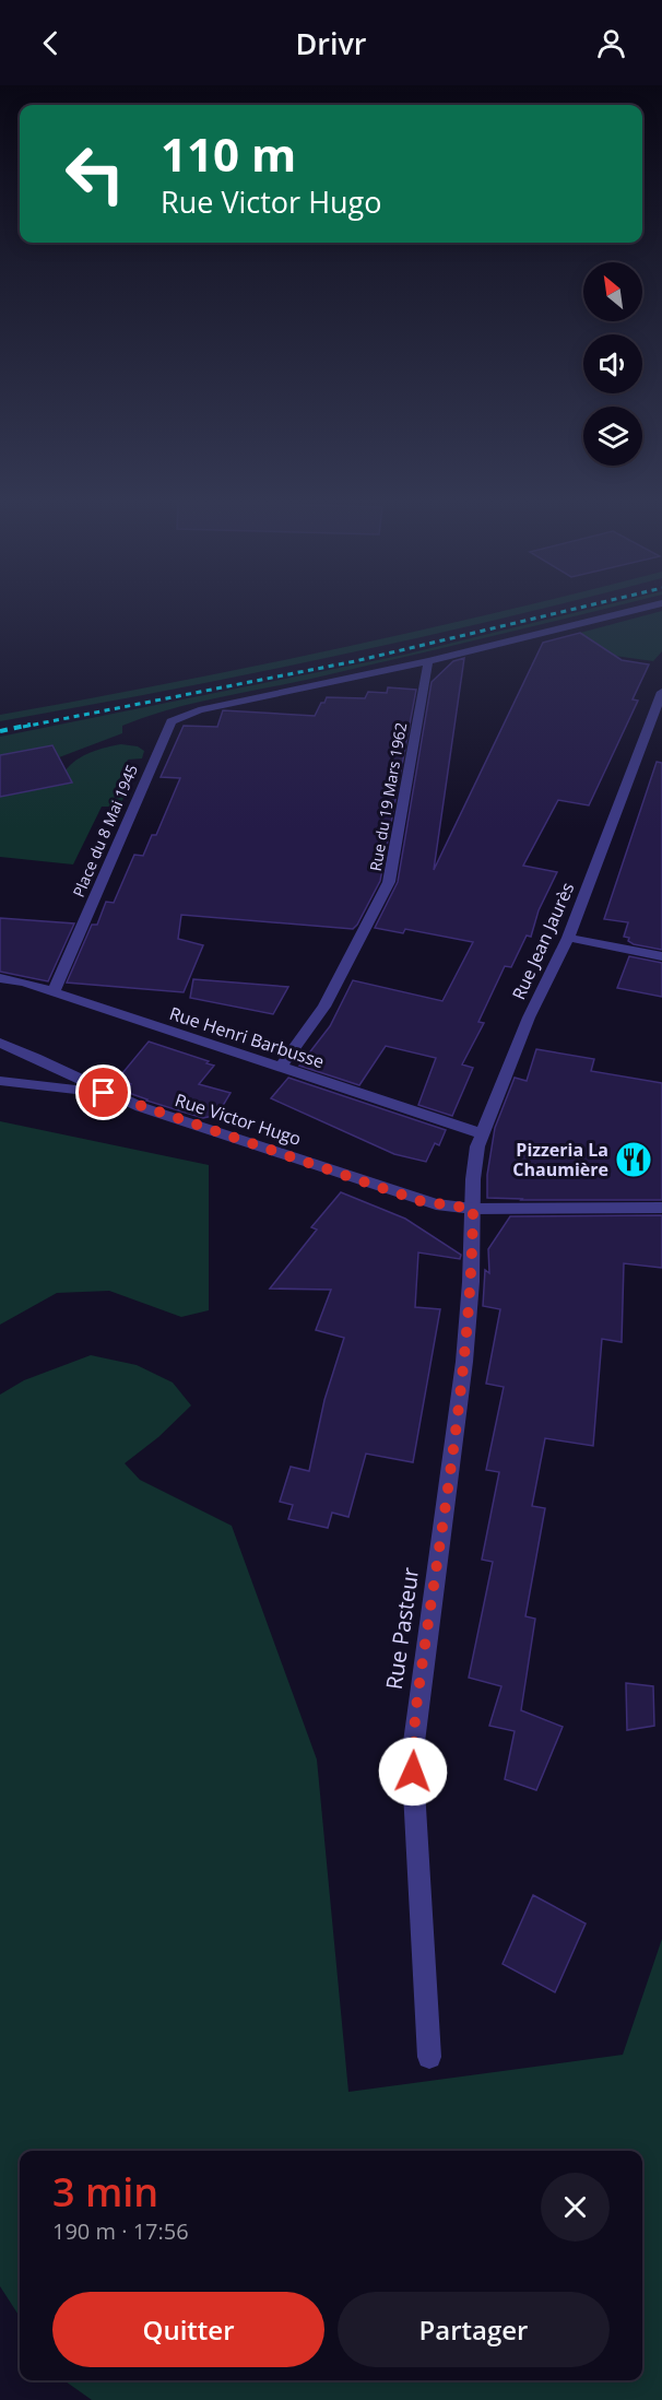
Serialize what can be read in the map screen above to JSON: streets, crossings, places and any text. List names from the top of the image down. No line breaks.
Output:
{"streets":{"street":["Rue du 19 Mars 1962","Place du 8 Mai 1945","Rue Jean Jaurès","Rue Henri Barbusse","Rue Victor Hugo","Rue Pasteur"]},"crossings":[["Rue du 19 Mars 1962","Place du 8 Mai 1945"],["Rue du 19 Mars 1962","Rue Henri Barbusse"],["Place du 8 Mai 1945","Rue Henri Barbusse"],["Rue Jean Jaurès","Rue Henri Barbusse"],["Rue Jean Jaurès","Rue Victor Hugo"],["Rue Jean Jaurès","Rue Pasteur"],["Rue Victor Hugo","Rue Pasteur"]],"places":{"restaurant":["Pizzeria La Chaumière"]},"north":"top left","page":{"header":"Drivr","turn":["110 m","Rue Victor Hugo"],"heading":["3 min","190 m · 17:56"],"buttons":["Quitter","Partager"]}}
